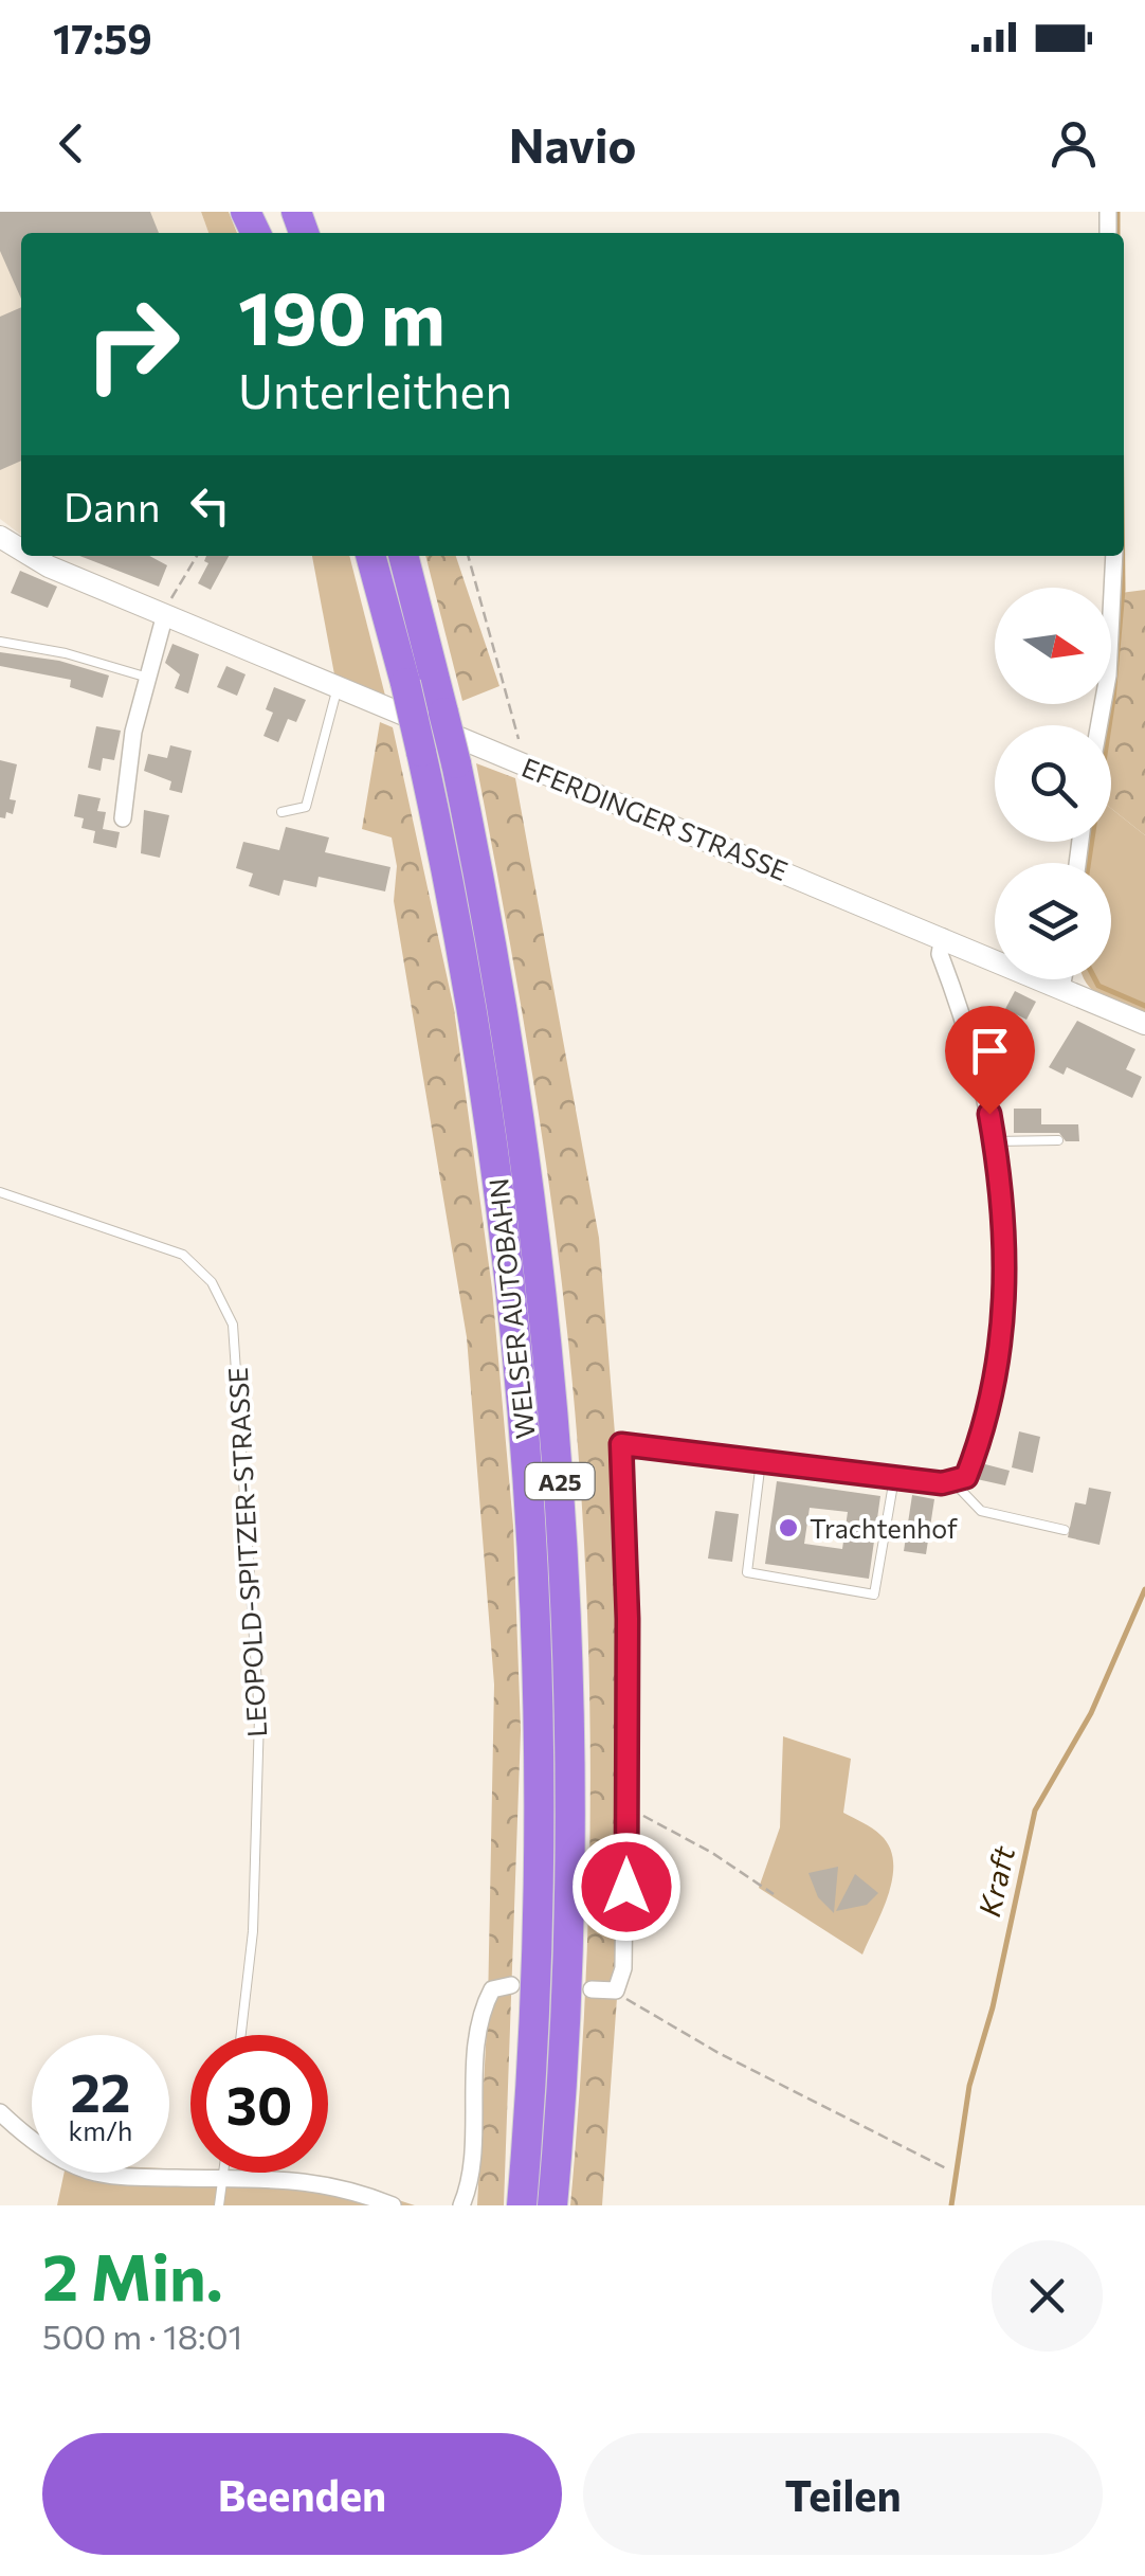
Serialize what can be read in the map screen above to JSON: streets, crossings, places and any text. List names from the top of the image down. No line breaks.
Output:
{"streets":{"highway":["WELSER AUTOBAHN","A25"],"main road":["EFERDINGER STRASSE"],"lane":["LEOPOLD-SPITZER-STRASSE"]},"water":["Kraft"],"places":["Trachtenhof"],"north":"right","page":{"status":"17:59","header":"Navio","turn":["190 m","Unterleithen"],"then":"Dann","speed":"22 km/h","limit":"30","heading":["2 Min.","500 m · 18:01"],"buttons":["Beenden","Teilen"]}}
